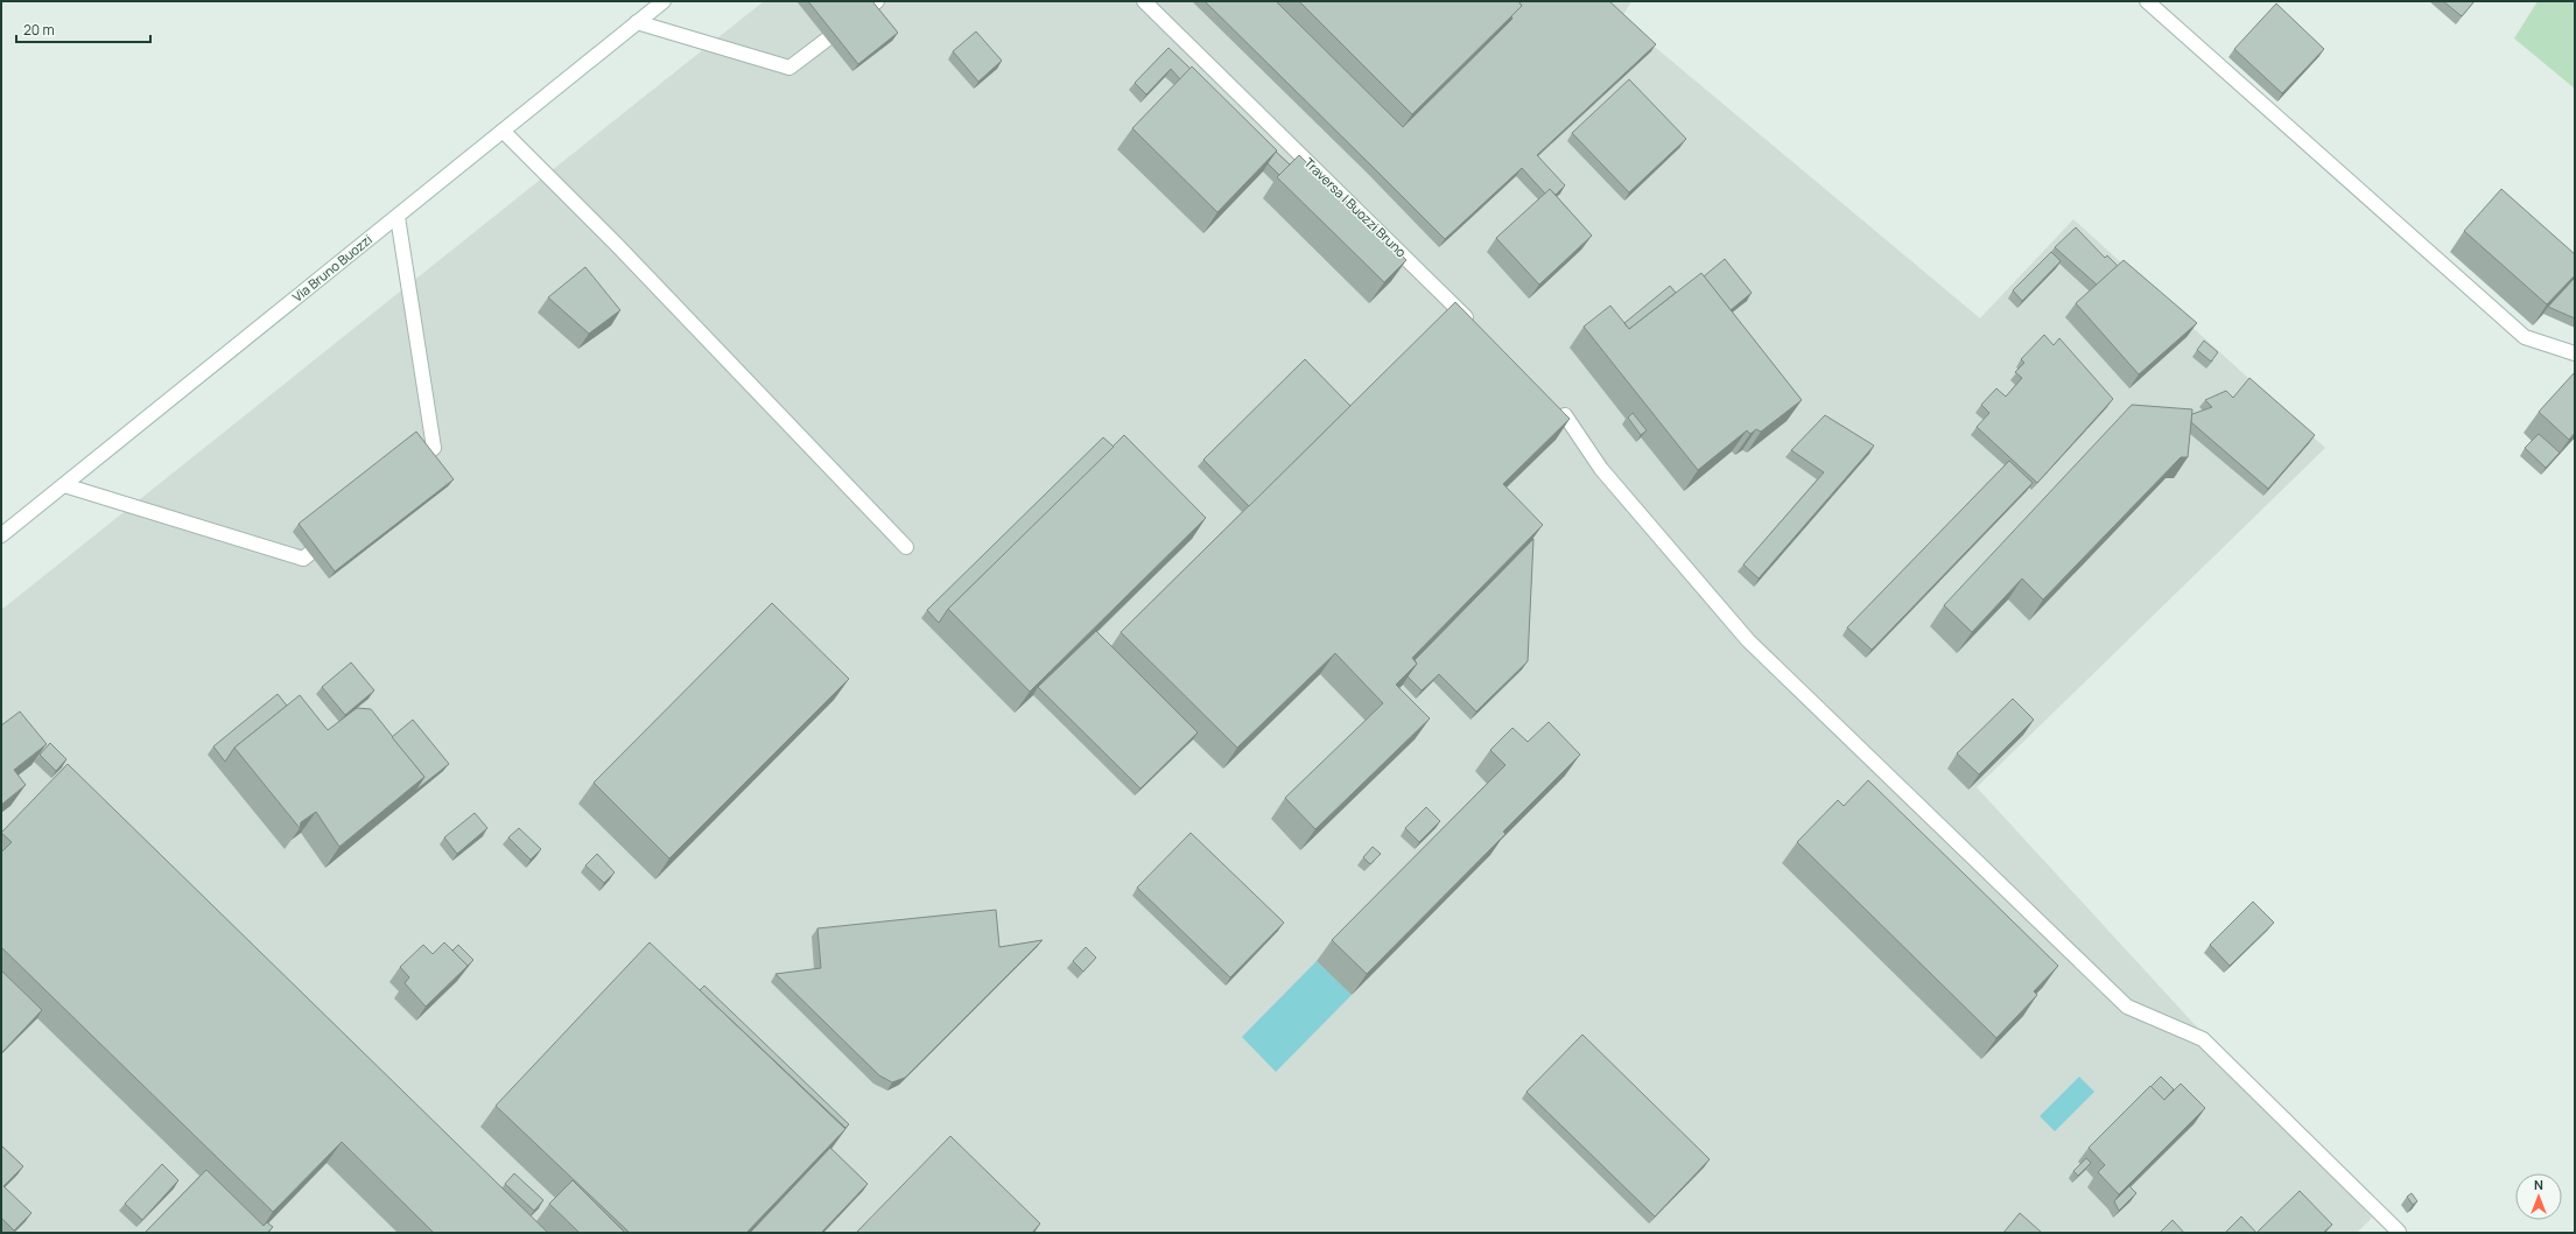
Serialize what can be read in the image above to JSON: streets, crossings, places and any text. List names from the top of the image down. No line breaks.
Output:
{"streets":{"main road":["Traversa I Buozzi Bruno","Via Bruno Buozzi"]},"scale_bar":"20 m","north":"top"}
